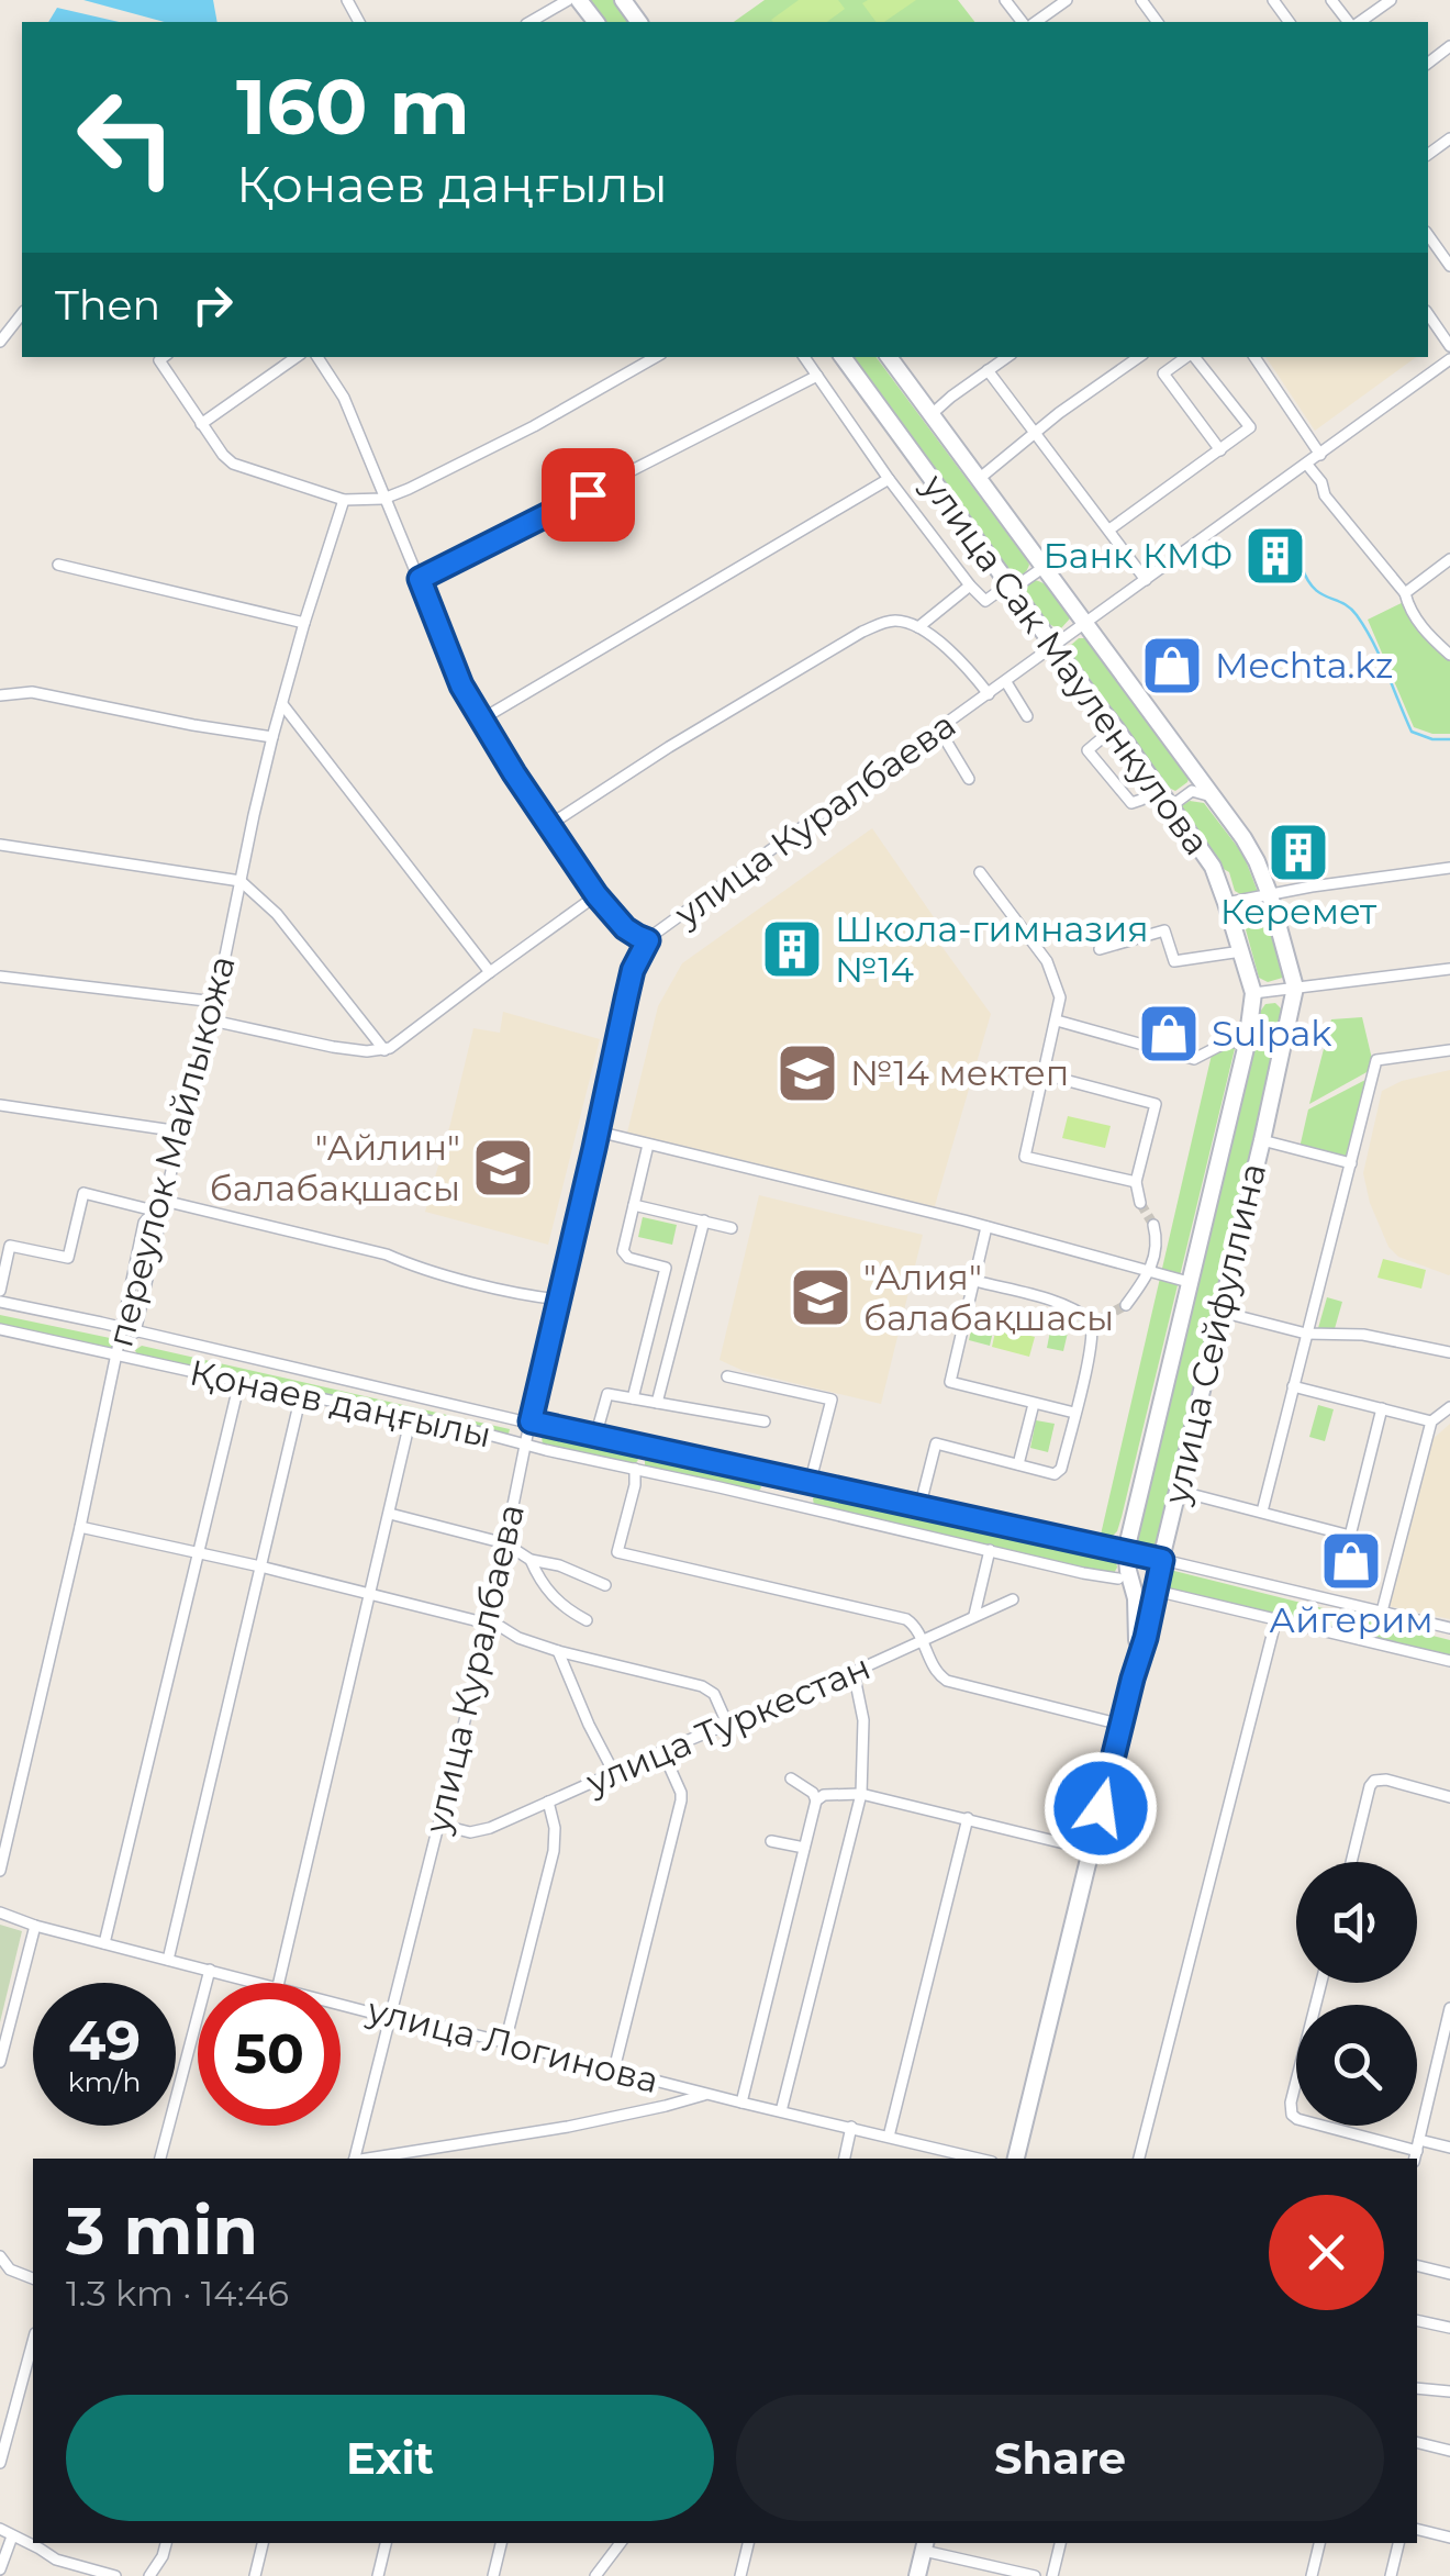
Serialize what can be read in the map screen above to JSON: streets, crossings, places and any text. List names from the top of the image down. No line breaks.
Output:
{"streets":{"main road":["улица Сак Мауленкулова","улица Сейфуллина","Қонаев даңғылы"],"street":["улица Куралбаева","переулок Майлыкожа","улица Туркестан","улица Логинова"]},"crossings":[["улица Сак Мауленкулова","улица Куралбаева"],["улица Сак Мауленкулова","улица Сейфуллина"],["улица Куралбаева","Қонаев даңғылы"],["улица Куралбаева","улица Туркестан"],["улица Куралбаева","улица Логинова"],["переулок Майлыкожа","Қонаев даңғылы"],["улица Сейфуллина","Қонаев даңғылы"]],"places":{"building":["Банк КМФ","Керемет","Школа-гимназия №14"],"shop":["Mechta.kz","Sulpak","Айгерим"],"school or university":["№14 мектеп","\"Айлин\" балабақшасы","\"Алия\" балабақшасы"]},"page":{"turn":["160 m","Қонаев даңғылы"],"then":"Then","speed":"49 km/h","limit":"50","heading":["3 min","1.3 km · 14:46"],"buttons":["Exit","Share"]}}
